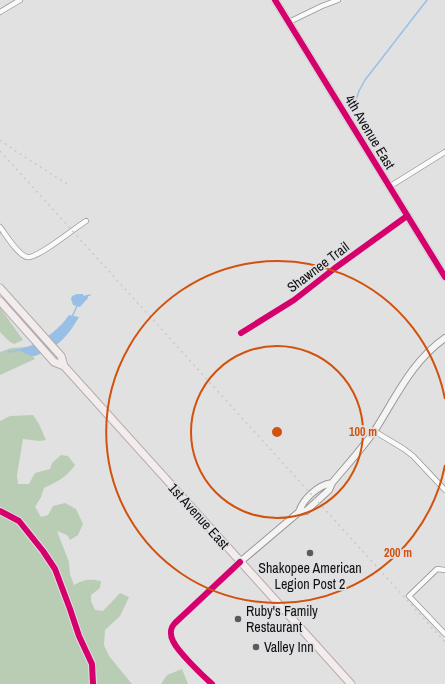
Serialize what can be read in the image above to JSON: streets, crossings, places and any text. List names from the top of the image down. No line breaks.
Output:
{"streets":{"main road":["1st Avenue East"],"street":["4th Avenue East","Shawnee Trail"]},"crossings":[["4th Avenue East","Shawnee Trail"]],"places":["Shakopee American Legion Post 2","Ruby's Family Restaurant","Valley Inn"],"rings":["100 m","200 m"]}
